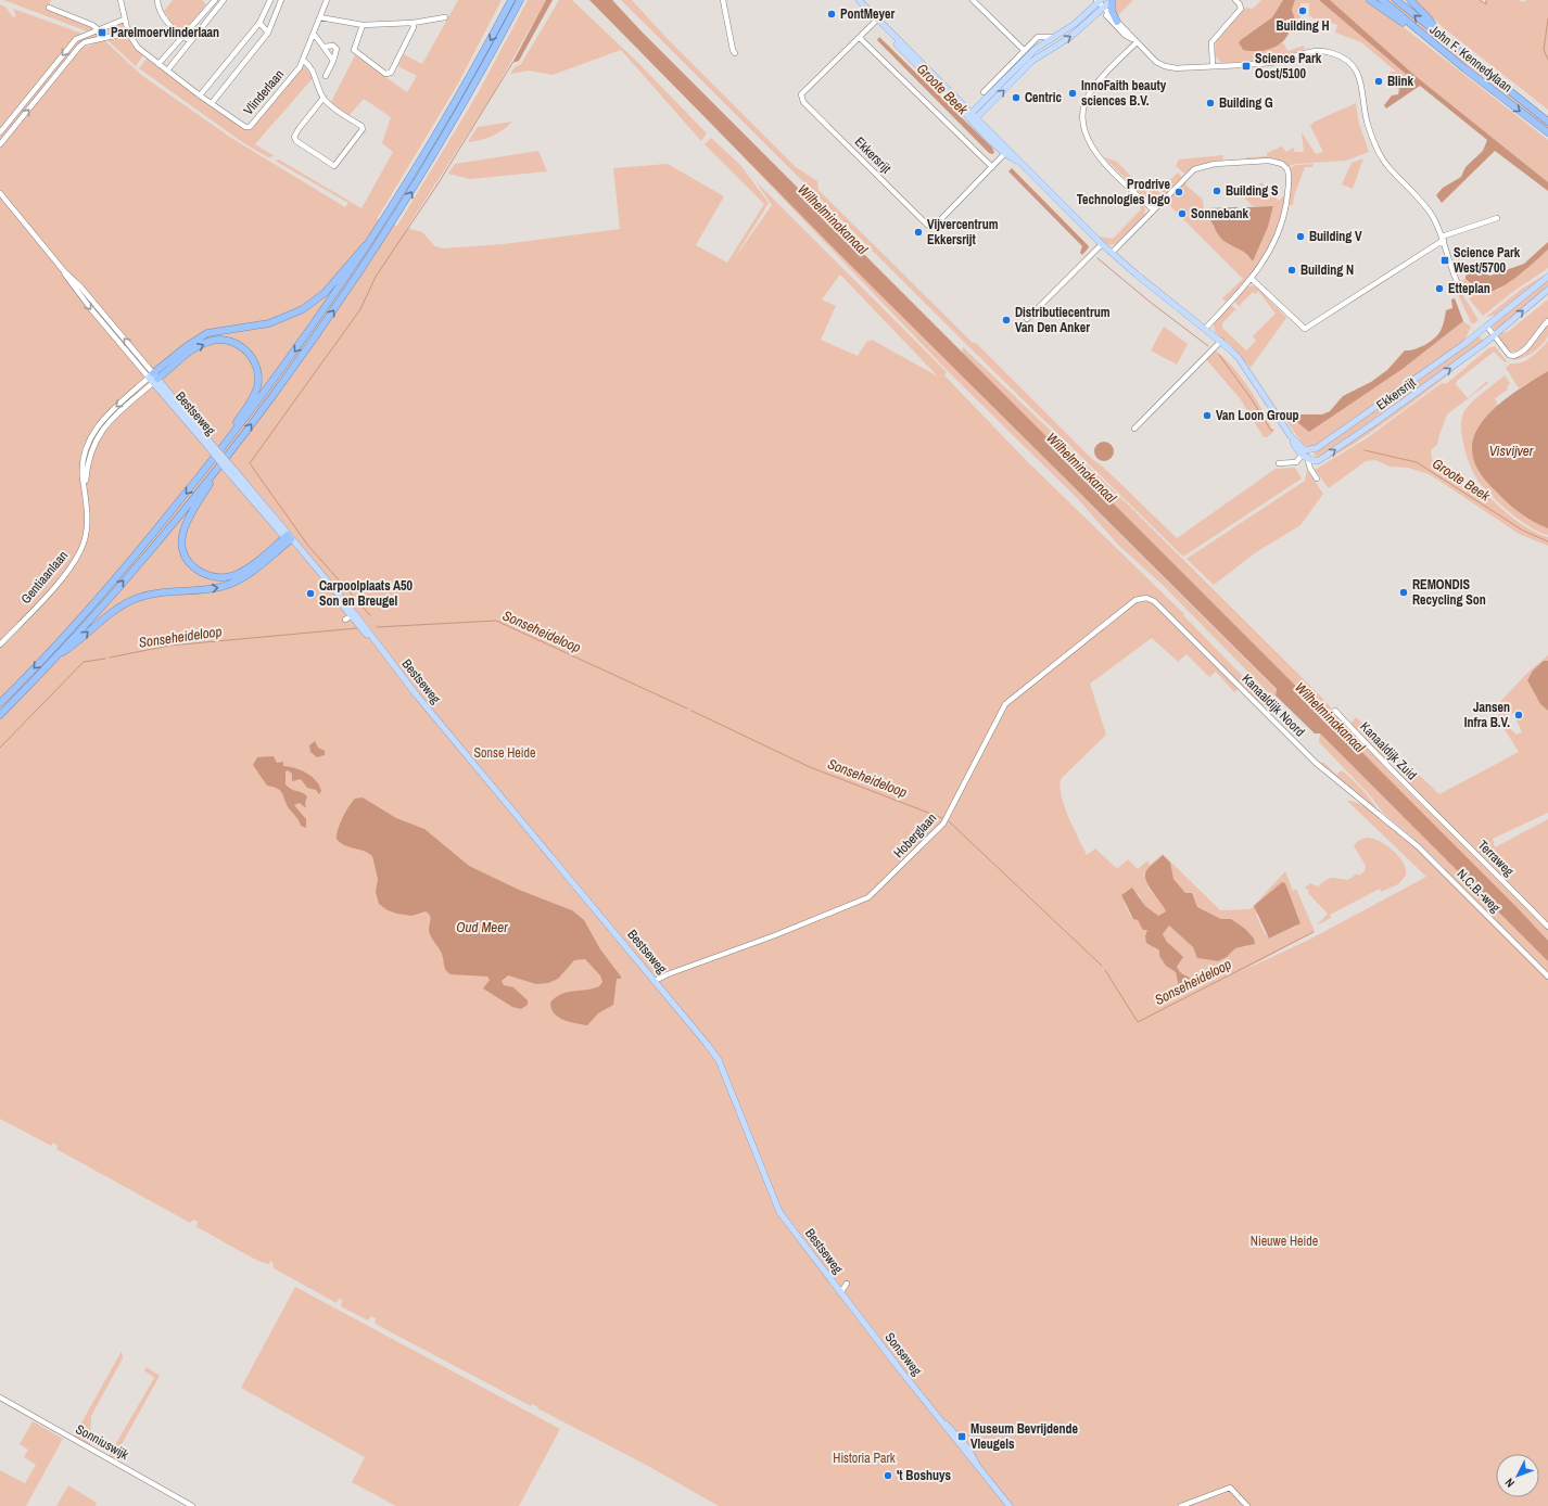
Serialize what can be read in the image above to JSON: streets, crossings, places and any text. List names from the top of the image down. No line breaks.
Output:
{"streets":{"highway":["John F. Kennedylaan"],"main road":["Ekkersrijt","Bestseweg","Sonseweg"],"street":["Vlinderlaan","Gentiaanlaan","Kanaaldijk Noord","Kanaaldijk Zuid","Hoberglaan","Terraweg","N.C.B.-weg","Sonniuswijk"]},"crossings":[["Bestseweg","Gentiaanlaan"],["Bestseweg","Hoberglaan"],["Bestseweg","Sonseweg"],["Kanaaldijk Noord","Hoberglaan"],["Kanaaldijk Noord","N.C.B.-weg"],["Kanaaldijk Zuid","Terraweg"]],"water":["Groote Beek","Wilhelminakanaal","Visvijver","Sonseheideloop","Oud Meer"],"parks":["Sonse Heide","Nieuwe Heide","Historia Park"],"places":{"other":["Building H","PontMeyer","Blink","InnoFaith beauty sciences B.V.","Centric","Building G","Building S","Prodrive Technologies logo","Sonnebank","Vijvercentrum Ekkersrijt","Building V","Building N","Etteplan","Distributiecentrum Van Den Anker","Van Loon Group","REMONDIS Recycling Son","Carpoolplaats A50 Son en Breugel","Jansen Infra B.V.","'t Boshuys"],"transit":["Parelmoervlinderlaan","Science Park Oost/5100","Science Park West/5700","Museum Bevrijdende Vleugels"]},"north":"bottom left"}
